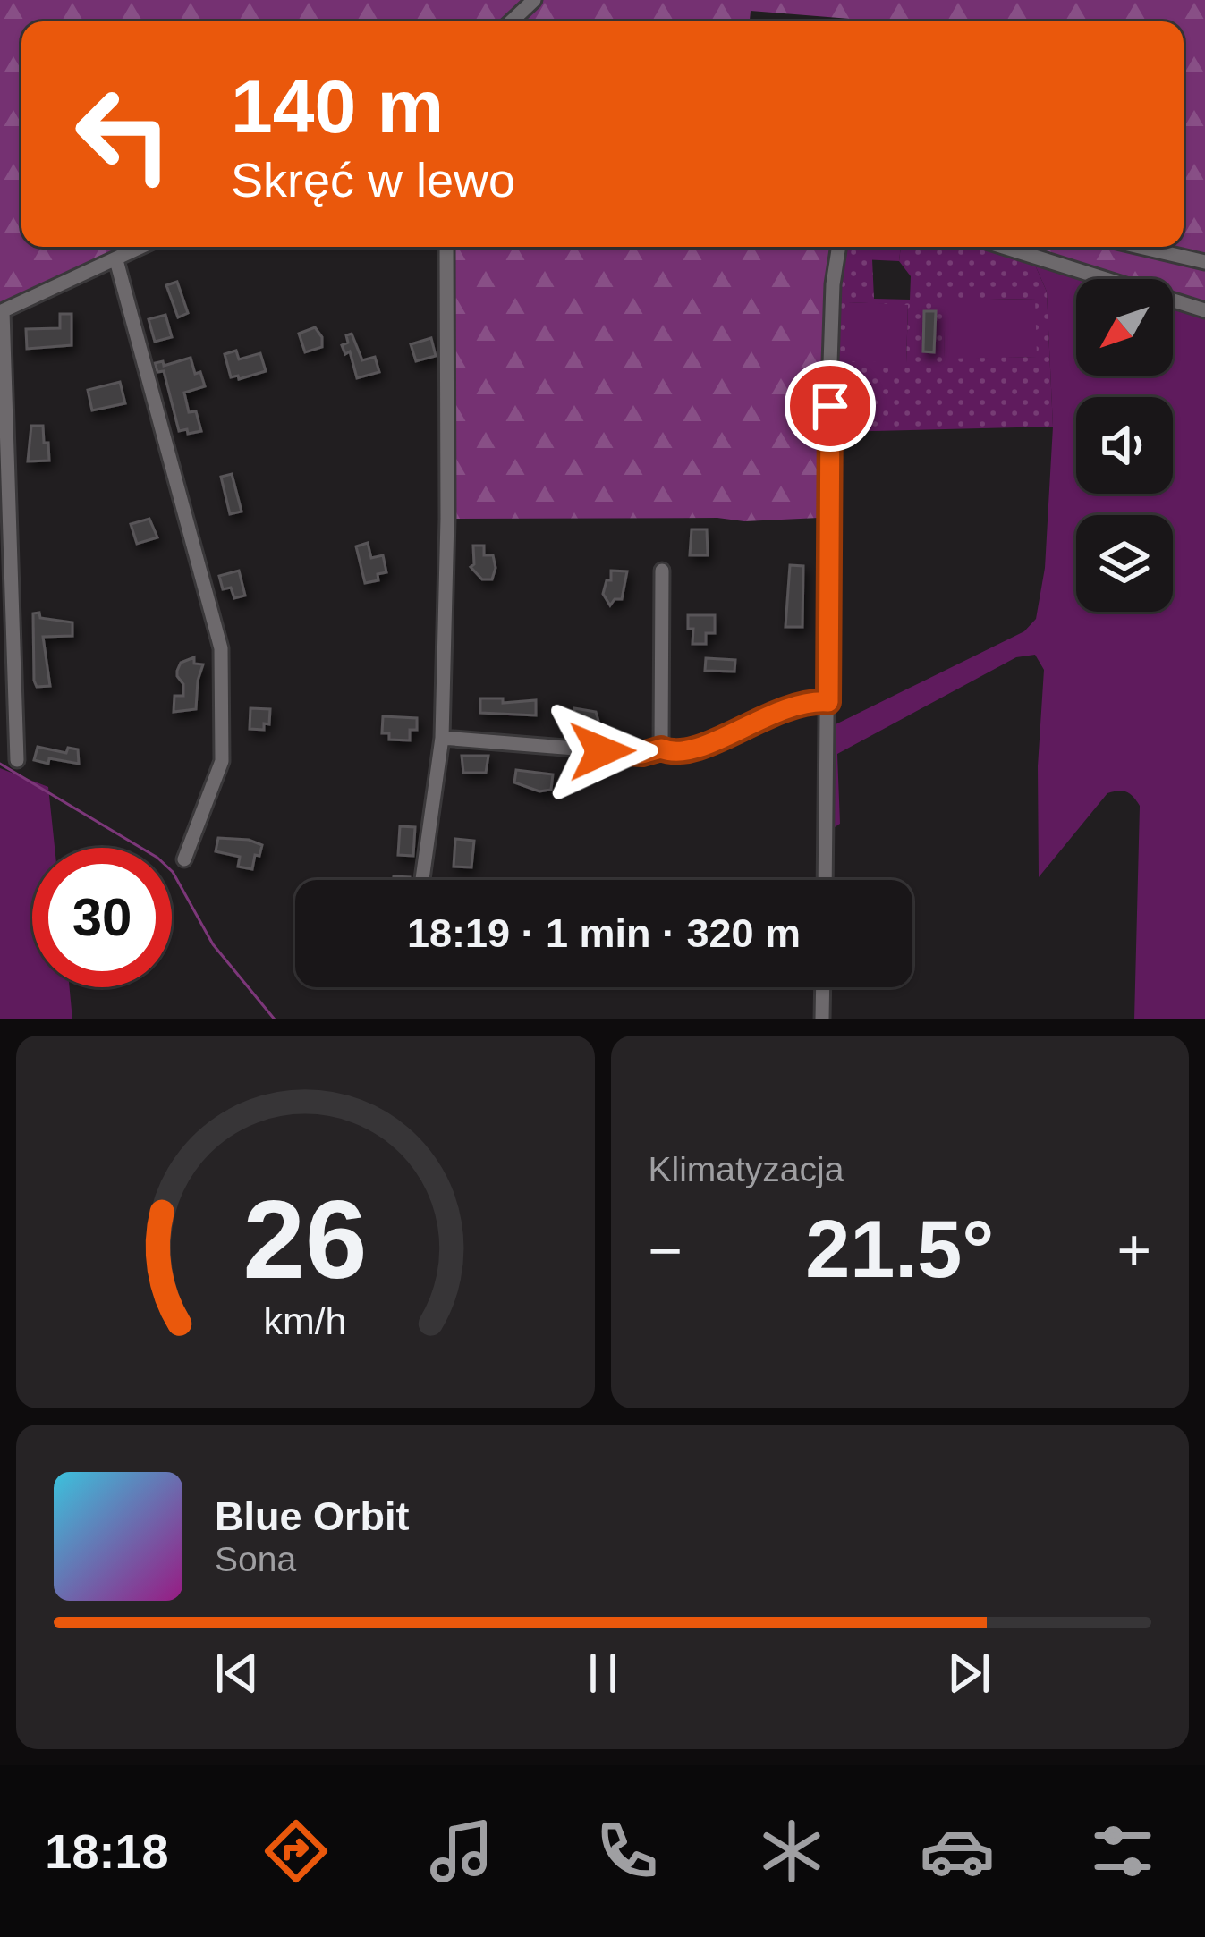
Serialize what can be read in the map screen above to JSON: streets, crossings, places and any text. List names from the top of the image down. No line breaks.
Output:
{"north":"bottom left","page":{"turn":["140 m","Skręć w lewo"],"limit":"30","trip":"18:19 · 1 min · 320 m","tile":"Klimatyzacja","heat":["−","21.5°","+"],"song":["Blue Orbit","Sona"],"tabs":"18:18","gauge":["26","km/h"]}}
